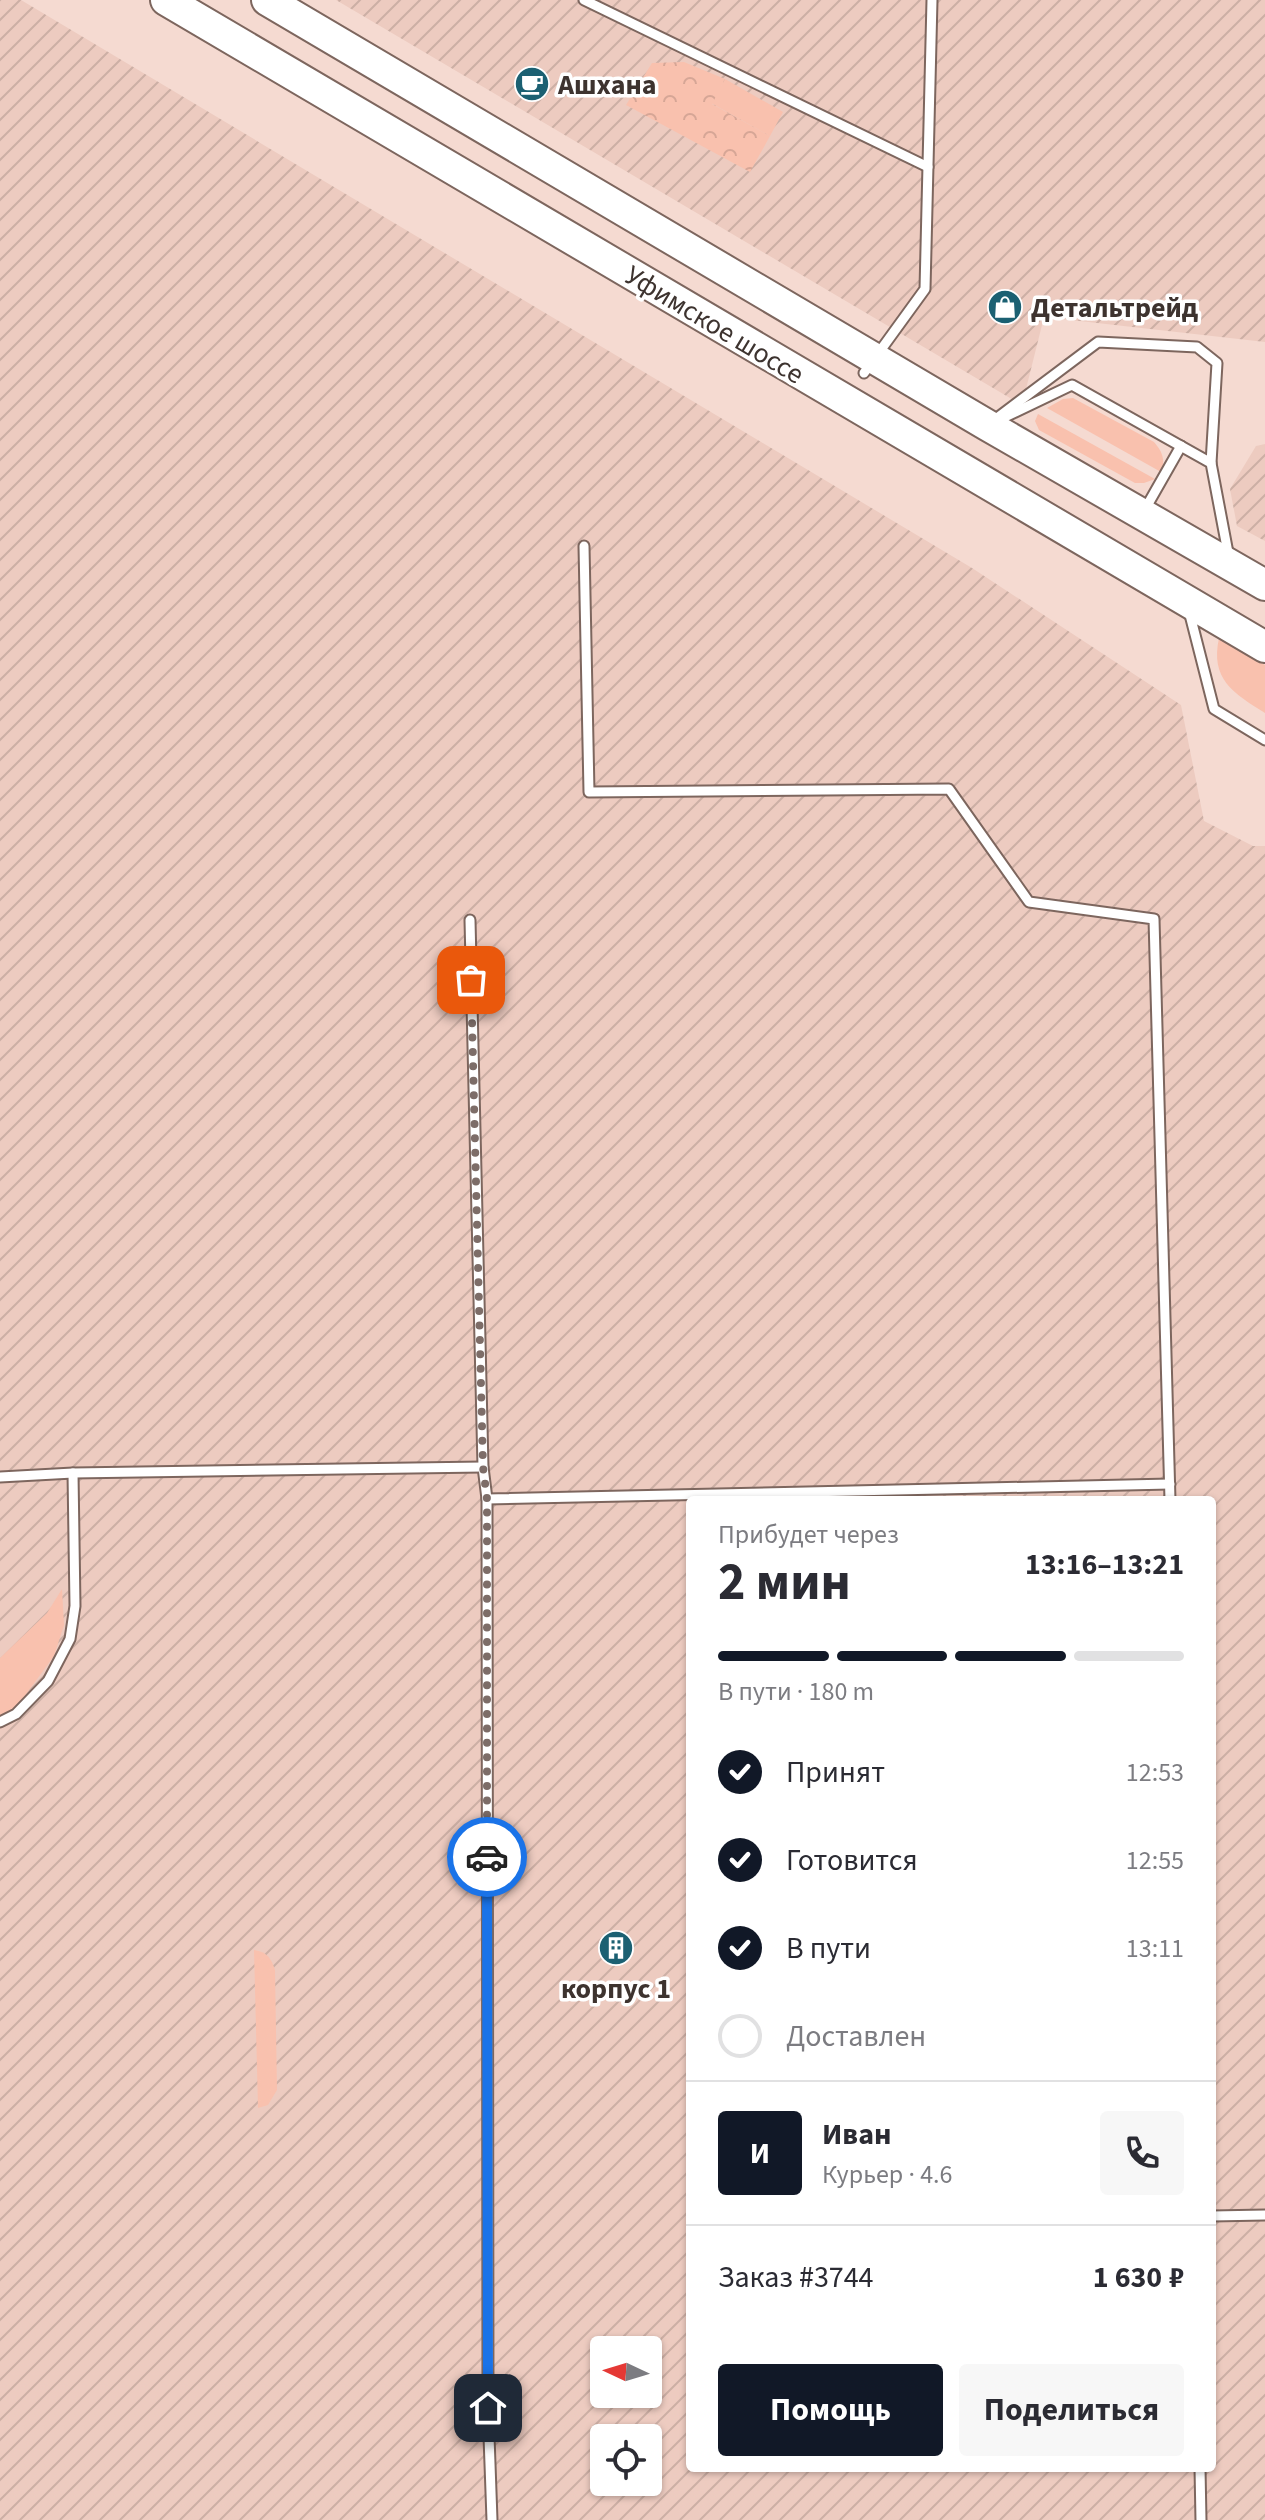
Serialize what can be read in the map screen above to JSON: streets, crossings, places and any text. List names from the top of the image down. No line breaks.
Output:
{"streets":{"main road":["Уфимское шоссе"]},"places":{"cafe":["Ашхана"],"shop":["Детальтрейд"],"building":["корпус 1"]},"north":"left","page":{"heading":["2 мин","Прибудет через","13:16–13:21"],"panel":["Иван","Курьер · 4.6","Заказ #3744","1 630 ₽"],"bar":"В пути · 180 m","list":[["Принят","12:53"],["Готовится","12:55"],["В пути","13:11"],"Доставлен"],"round":"И","buttons":["Помощь","Поделиться"]}}
